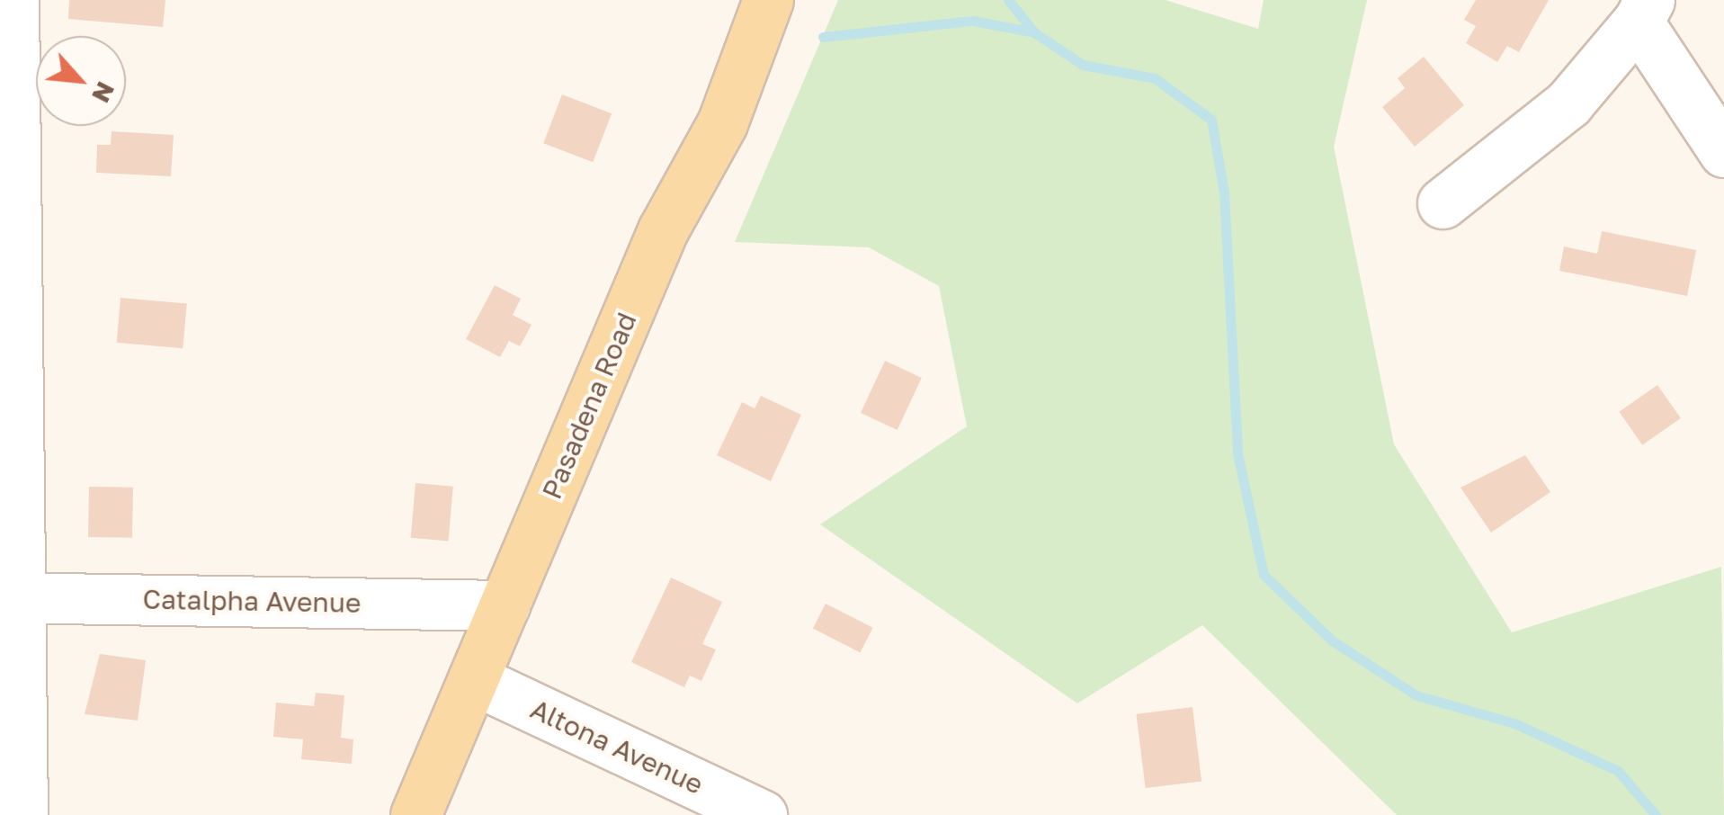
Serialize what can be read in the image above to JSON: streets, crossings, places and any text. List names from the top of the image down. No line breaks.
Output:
{"streets":{"main road":["Pasadena Road"],"street":["Catalpha Avenue","Altona Avenue"]},"crossings":[["Pasadena Road","Catalpha Avenue"],["Pasadena Road","Altona Avenue"]],"north":"bottom right"}
